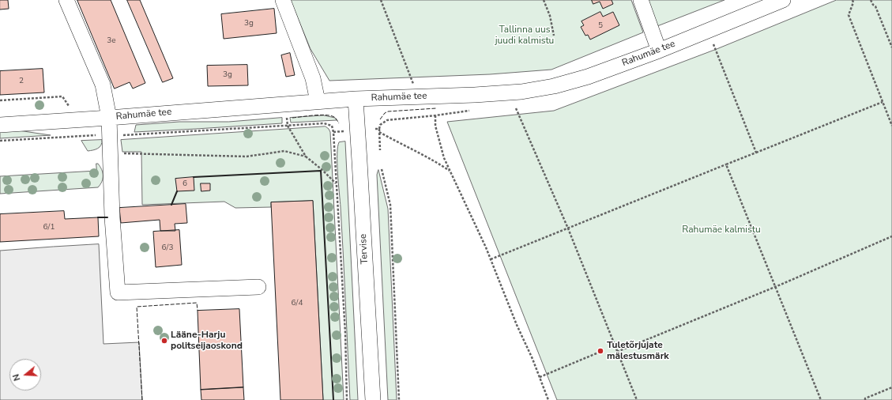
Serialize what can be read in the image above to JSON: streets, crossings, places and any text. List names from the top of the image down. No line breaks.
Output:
{"streets":{"street":["Rahumäe tee","Tervise"]},"crossings":[["Rahumäe tee","Tervise"]],"parks":["Tallinna uus juudi kalmistu","Rahumäe kalmistu"],"places":["Lääne-Harju politseijaoskond","Tuletõrjujate mälestusmärk"],"house_numbers":["3g","5","3e","3g","2","6","6/1","6/3","6/4"],"north":"left"}
